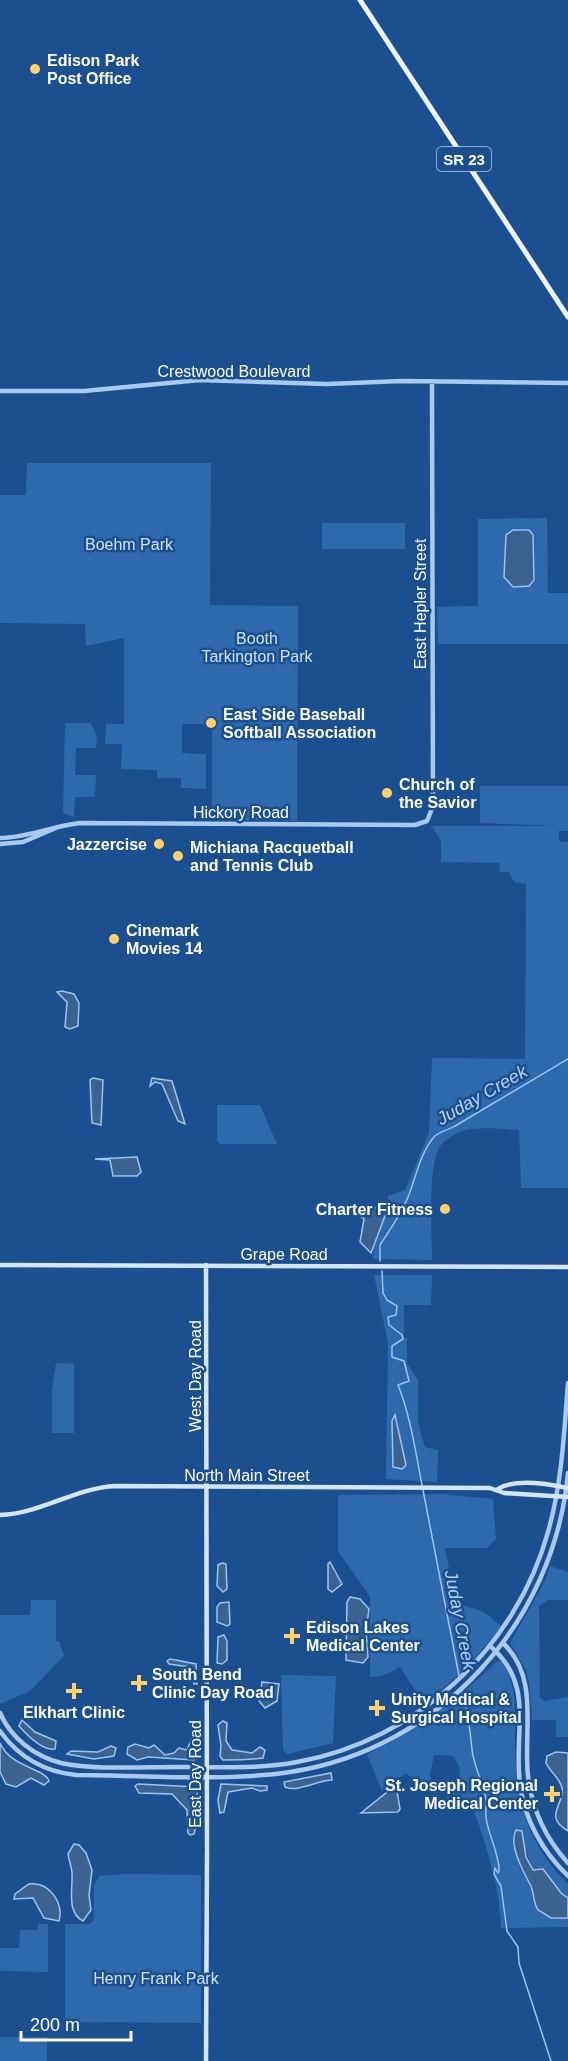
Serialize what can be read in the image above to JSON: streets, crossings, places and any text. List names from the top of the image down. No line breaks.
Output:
{"streets":{"main road":["SR 23","Grape Road","West Day Road","North Main Street","East Day Road"],"street":["Crestwood Boulevard","East Hepler Street","Hickory Road"]},"crossings":[["Crestwood Boulevard","East Hepler Street"],["East Hepler Street","Hickory Road"],["Grape Road","West Day Road"],["West Day Road","North Main Street"],["West Day Road","East Day Road"],["North Main Street","East Day Road"]],"water":["Juday Creek"],"parks":["Boehm Park","Booth Tarkington Park","Henry Frank Park"],"places":{"other":["Edison Park Post Office","East Side Baseball Softball Association","Church of the Savior","Jazzercise","Michiana Racquetball and Tennis Club","Cinemark Movies 14","Charter Fitness"],"health":["Edison Lakes Medical Center","South Bend Clinic Day Road","Elkhart Clinic","Unity Medical & Surgical Hospital","St. Joseph Regional Medical Center"]},"scale_bar":"200 m"}
